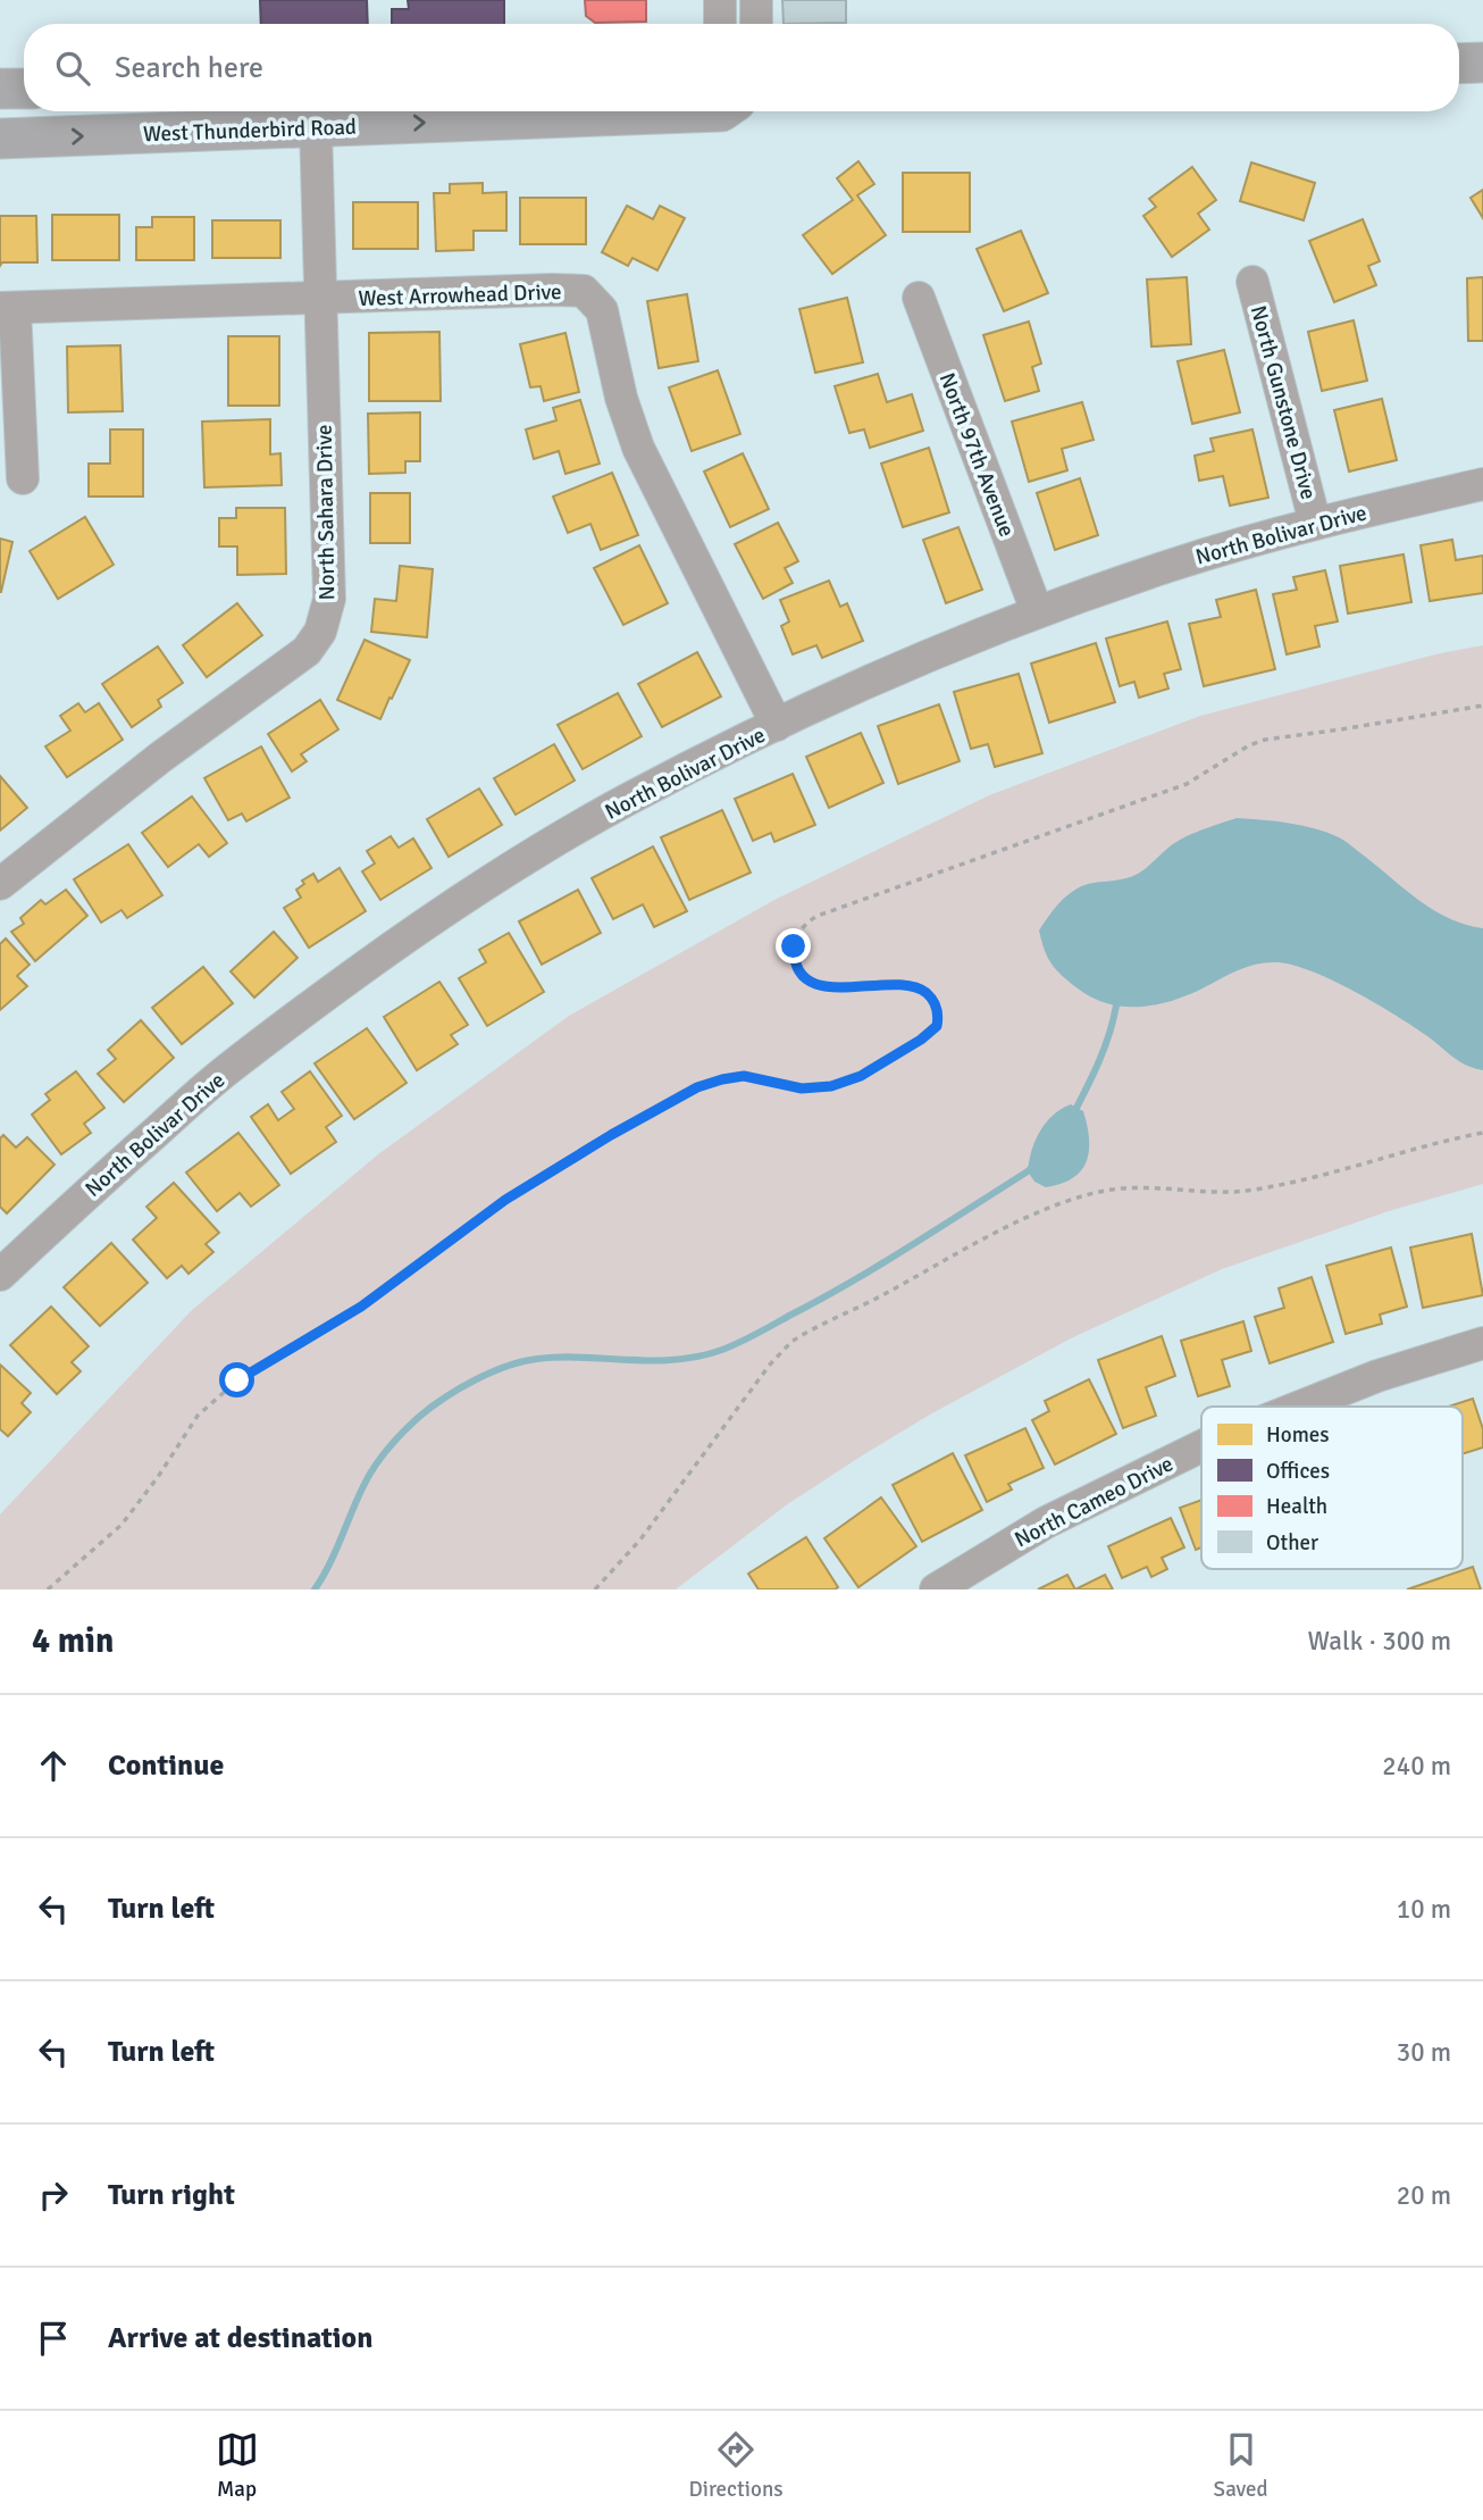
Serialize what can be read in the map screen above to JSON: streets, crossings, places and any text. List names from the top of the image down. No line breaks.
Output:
{"streets":{"main road":["West Thunderbird Road"],"street":["West Arrowhead Drive","North Gunstone Drive","North 97th Avenue","North Sahara Drive","North Bolivar Drive","North Cameo Drive"]},"crossings":[["West Thunderbird Road","North Sahara Drive"],["West Arrowhead Drive","North Sahara Drive"],["West Arrowhead Drive","North Bolivar Drive"],["North Gunstone Drive","North Bolivar Drive"],["North 97th Avenue","North Bolivar Drive"]],"one_way":["West Thunderbird Road"],"legend":["Homes","Offices","Health","Other"],"page":{"search":"Search here","heading":["4 min","Walk · 300 m"],"list":[["Continue","240 m"],["Turn left","10 m"],["Turn left","30 m"],["Turn right","20 m"],"Arrive at destination"],"nav":["Map","Directions","Saved"]}}
